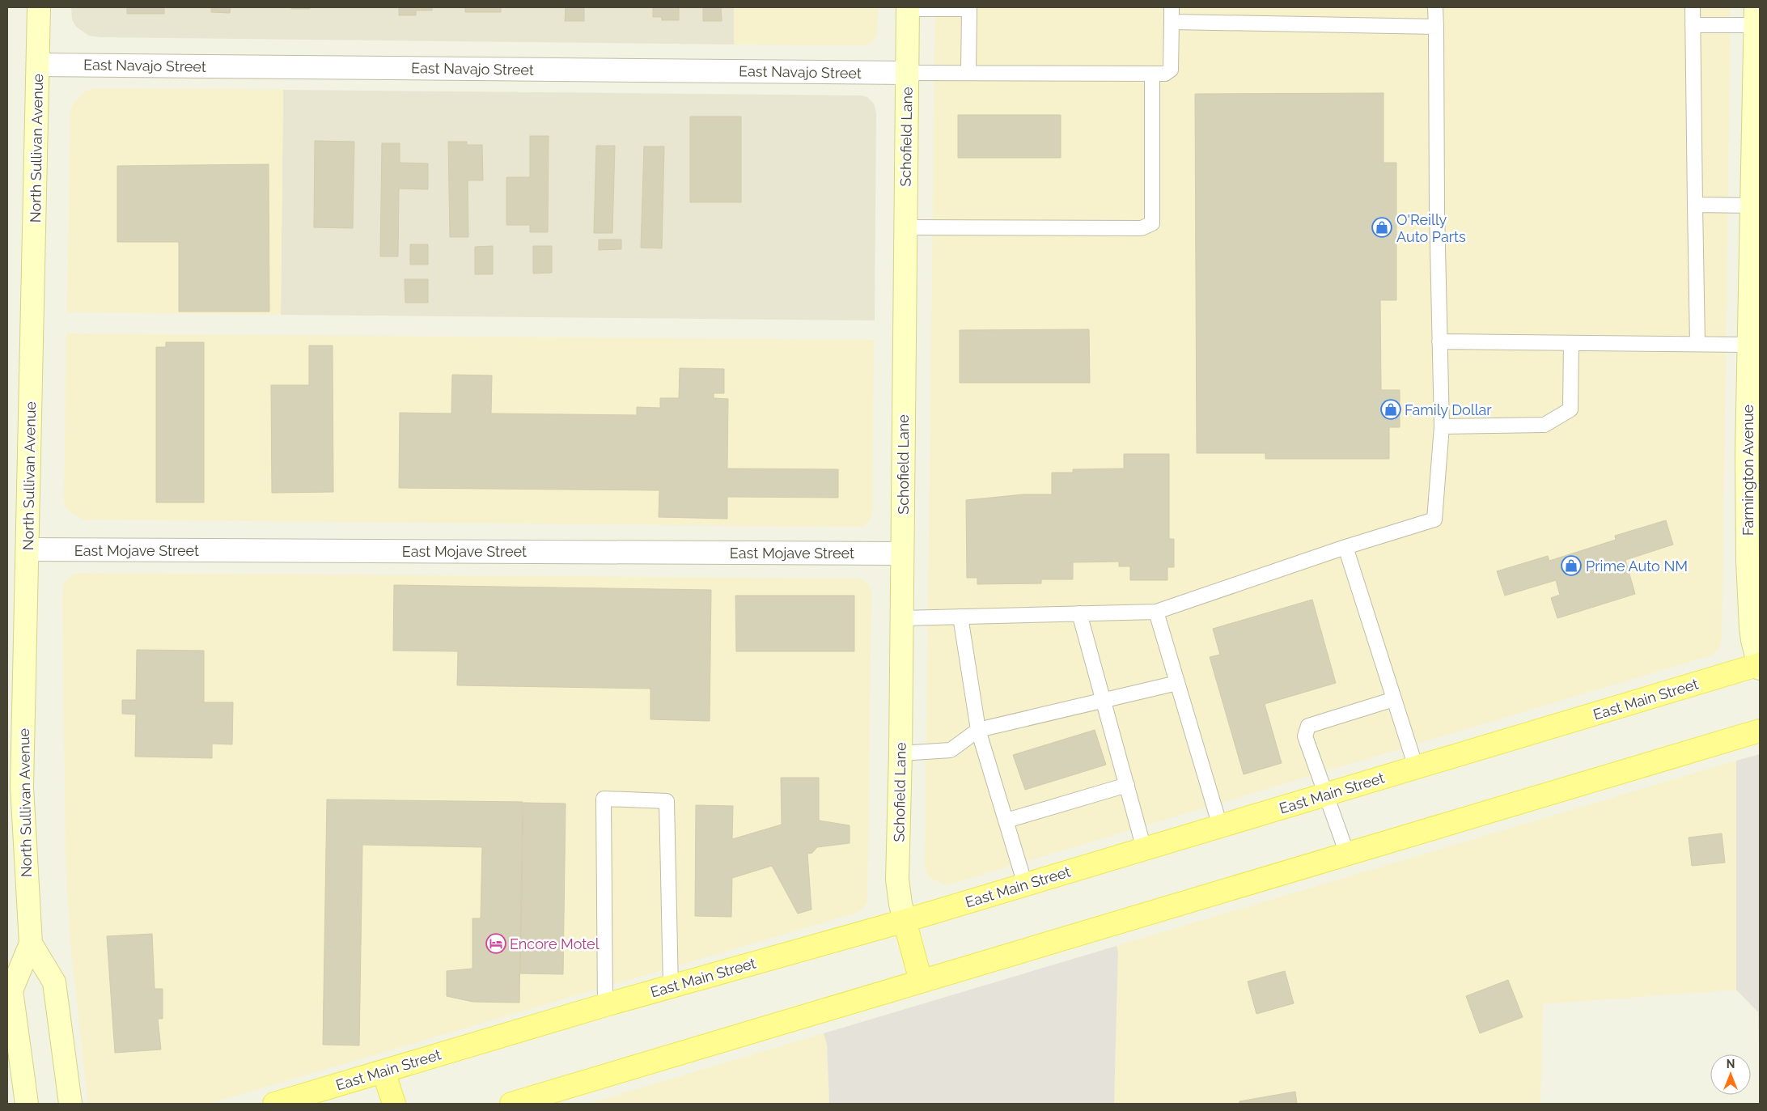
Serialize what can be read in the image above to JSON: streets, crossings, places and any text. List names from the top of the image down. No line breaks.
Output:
{"streets":{"main road":["East Main Street"],"street":["East Navajo Street","Schofield Lane","North Sullivan Avenue","Farmington Avenue","East Mojave Street"]},"crossings":[["East Navajo Street","Schofield Lane"],["East Navajo Street","North Sullivan Avenue"],["Schofield Lane","East Mojave Street"],["Schofield Lane","East Main Street"],["North Sullivan Avenue","East Mojave Street"],["Farmington Avenue","East Main Street"]],"places":{"shop":["O'Reilly Auto Parts","Family Dollar","Prime Auto NM"],"hotel":["Encore Motel"]},"north":"top"}
